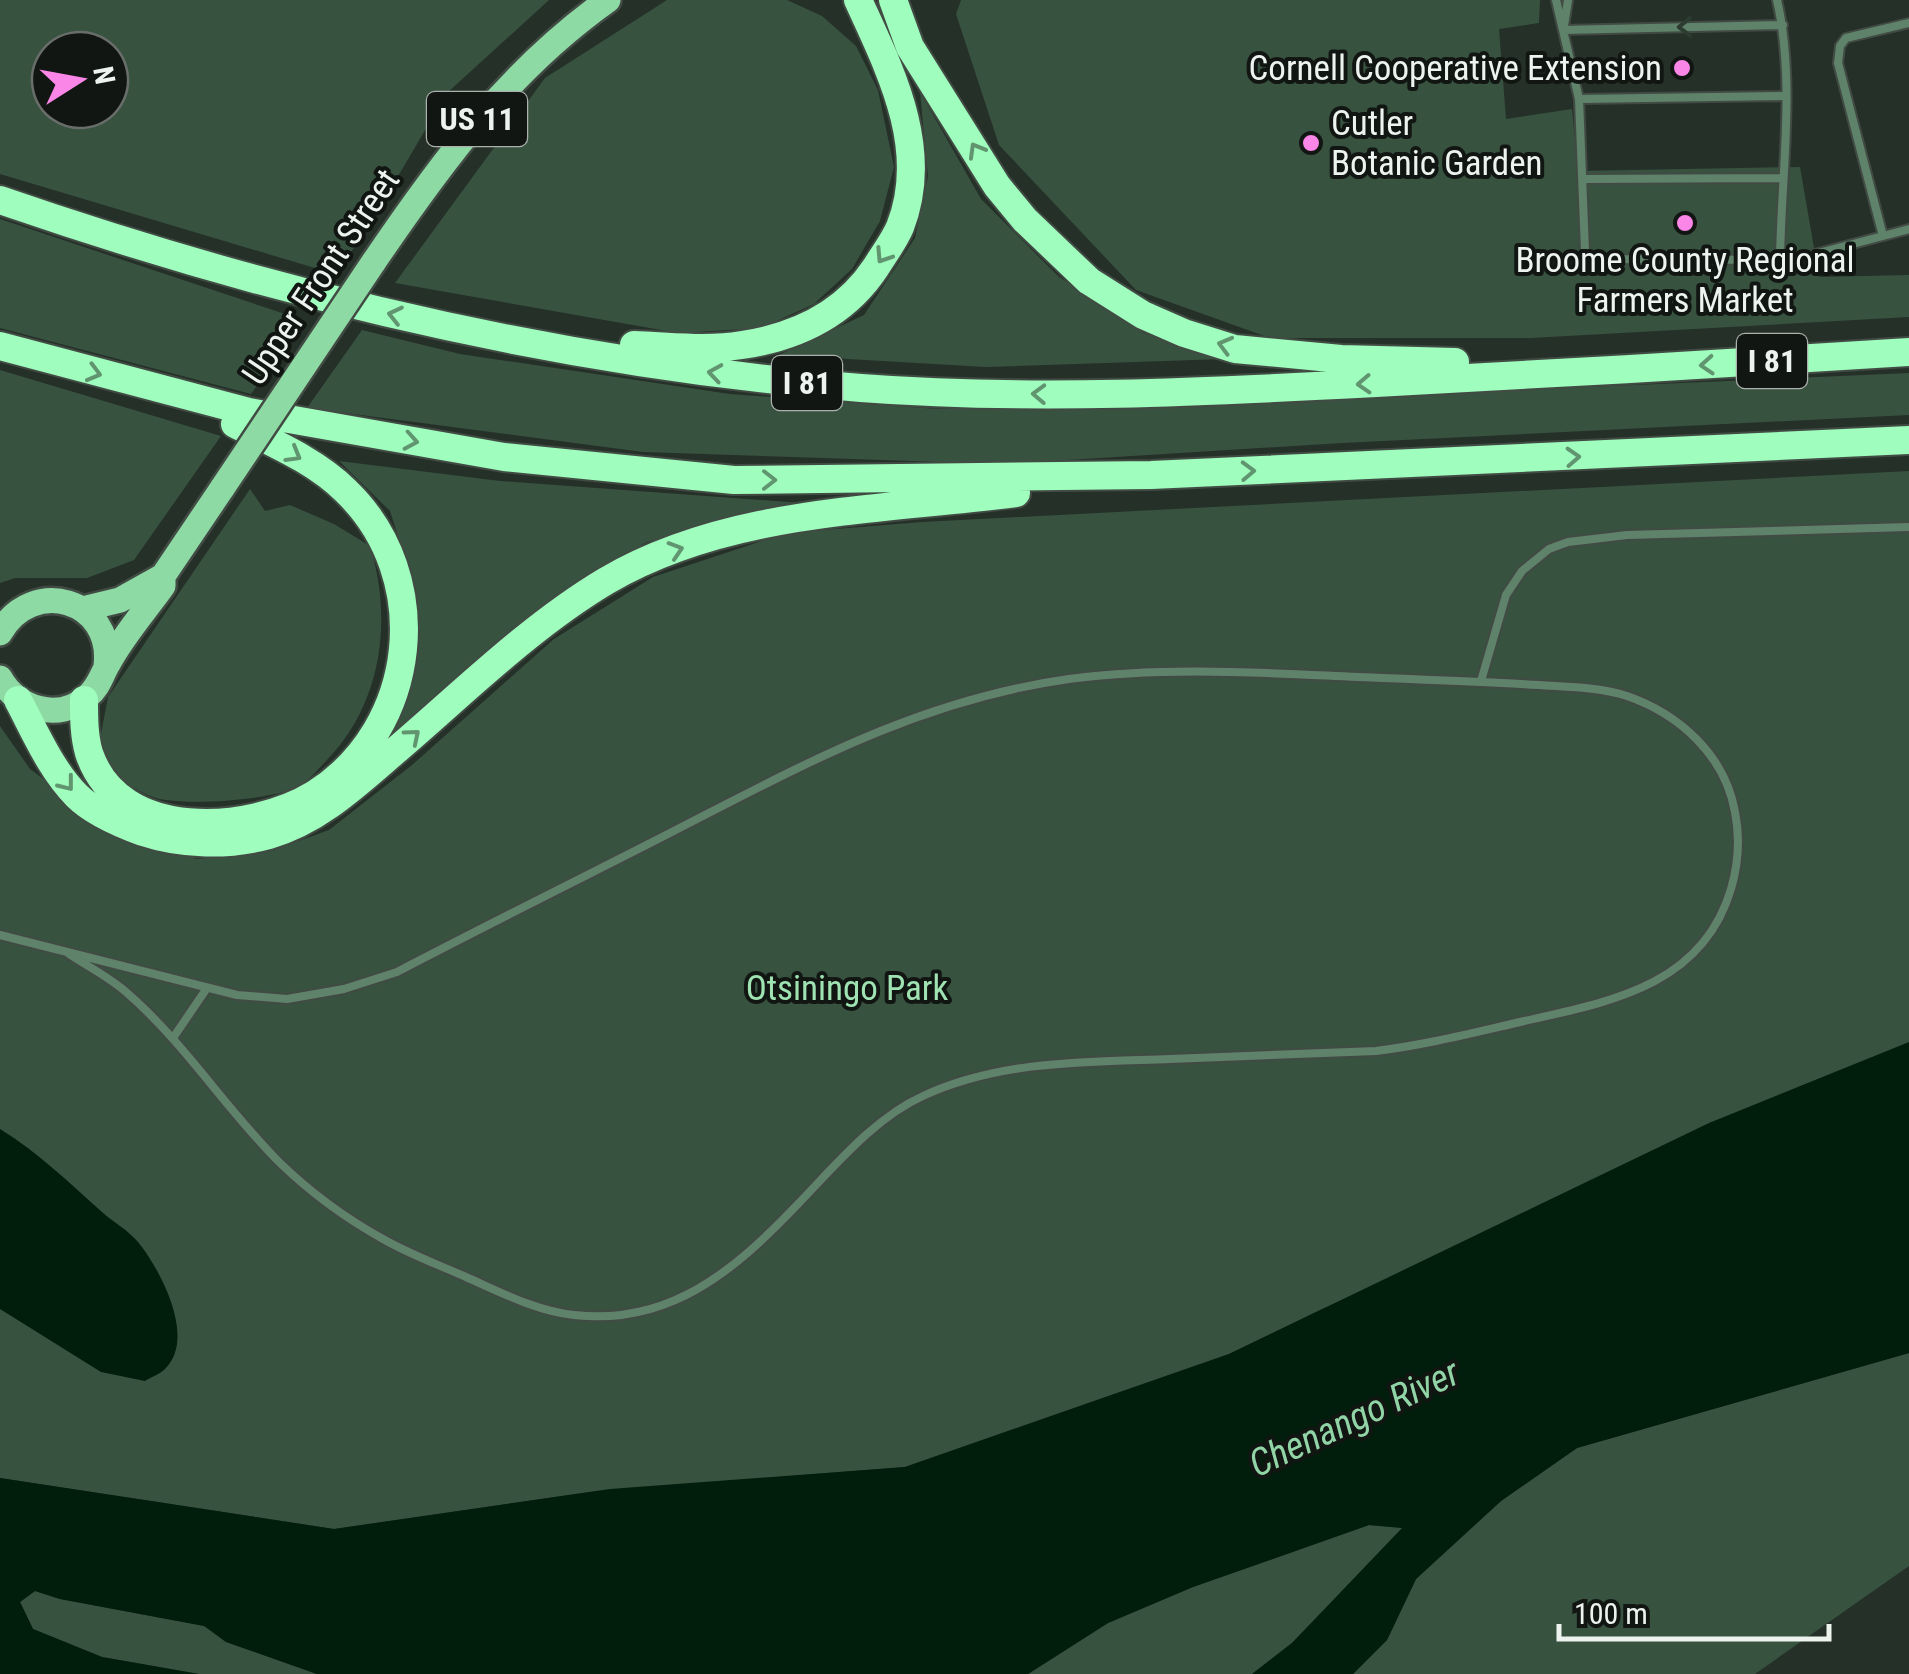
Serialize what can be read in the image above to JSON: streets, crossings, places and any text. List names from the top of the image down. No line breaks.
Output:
{"streets":{"highway":["I 81"],"main road":["US 11","Upper Front Street"]},"water":["Chenango River"],"parks":["Otsiningo Park"],"places":["Cornell Cooperative Extension","Cutler Botanic Garden","Broome County Regional Farmers Market"],"scale_bar":"100 m","north":"right"}
